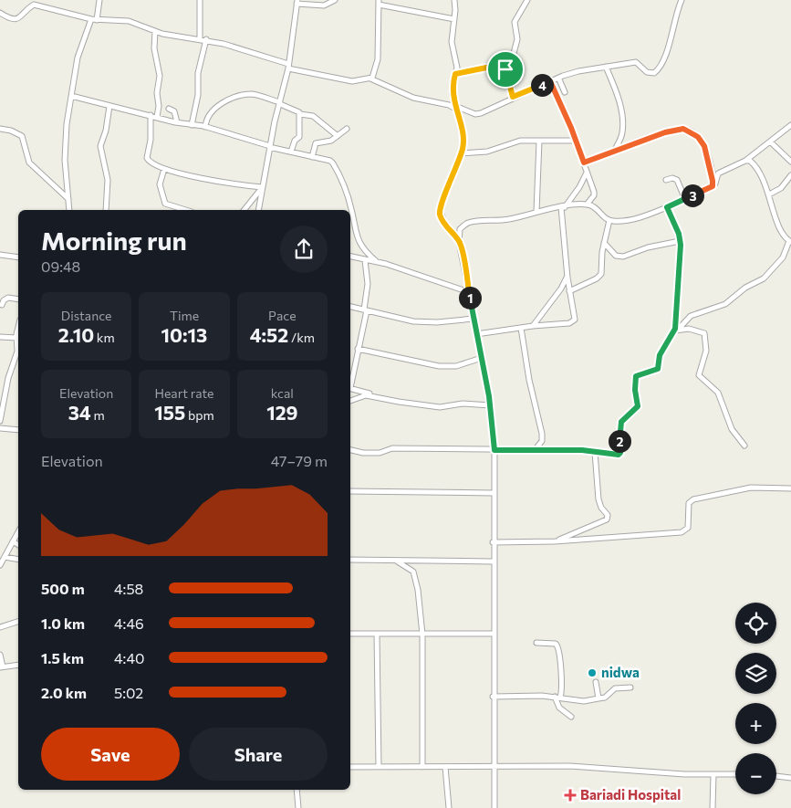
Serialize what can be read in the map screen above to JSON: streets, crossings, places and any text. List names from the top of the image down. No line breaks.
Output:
{"places":{"other":["nidwa"],"health":["Bariadi Hospital"]},"page":{"pins":["4","3","1","2"],"heading":["Morning run","09:48"],"stats":[["Distance","2.10 km"],["Time","10:13"],["Pace","4:52 /km"],["Elevation","34 m"],["Heart rate","155 bpm"],["kcal","129"]],"chart":["Elevation","47–79 m"],"list":[{"name":"500 m","note":"4:58"},{"name":"1.0 km","note":"4:46"},{"name":"1.5 km","note":"4:40"},{"name":"2.0 km","note":"5:02"}],"map_buttons":["+","−"],"buttons":["Save","Share"]}}
